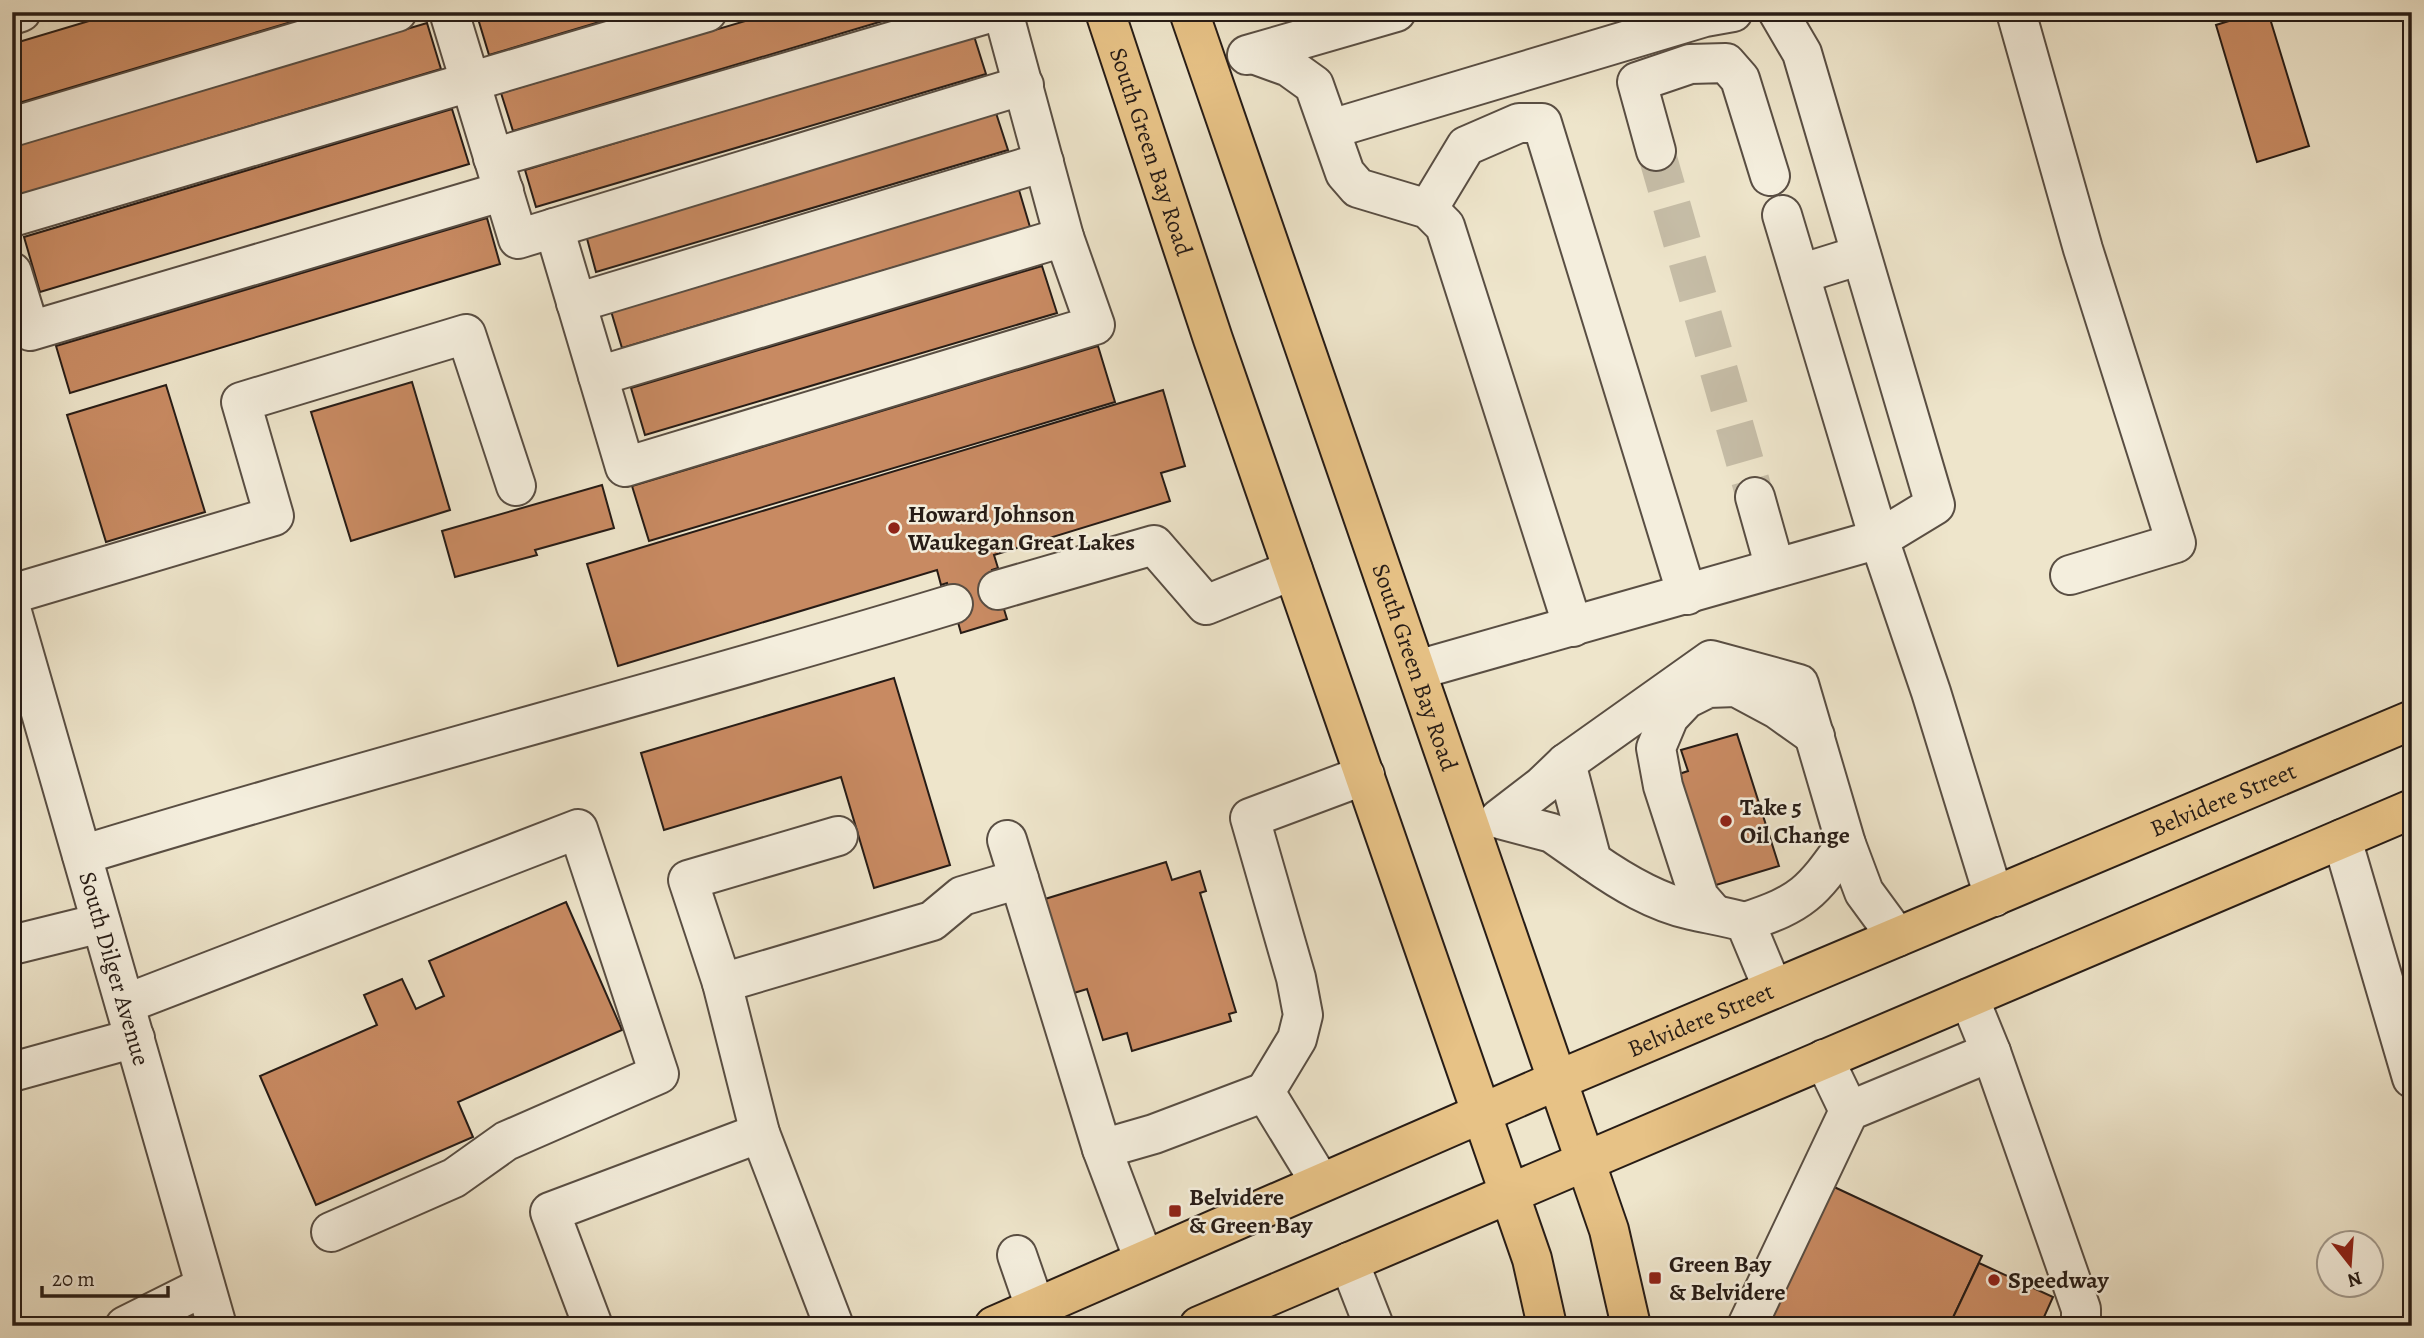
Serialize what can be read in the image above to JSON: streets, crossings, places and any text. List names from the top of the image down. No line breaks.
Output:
{"streets":{"main road":["South Green Bay Road","Belvidere Street"],"street":["South Dilger Avenue"]},"crossings":[["South Green Bay Road","Belvidere Street"]],"places":{"other":["Howard Johnson Waukegan Great Lakes","Take 5 Oil Change","Speedway"],"transit":["Belvidere & Green Bay","Green Bay & Belvidere"]},"scale_bar":"20 m","north":"bottom"}
